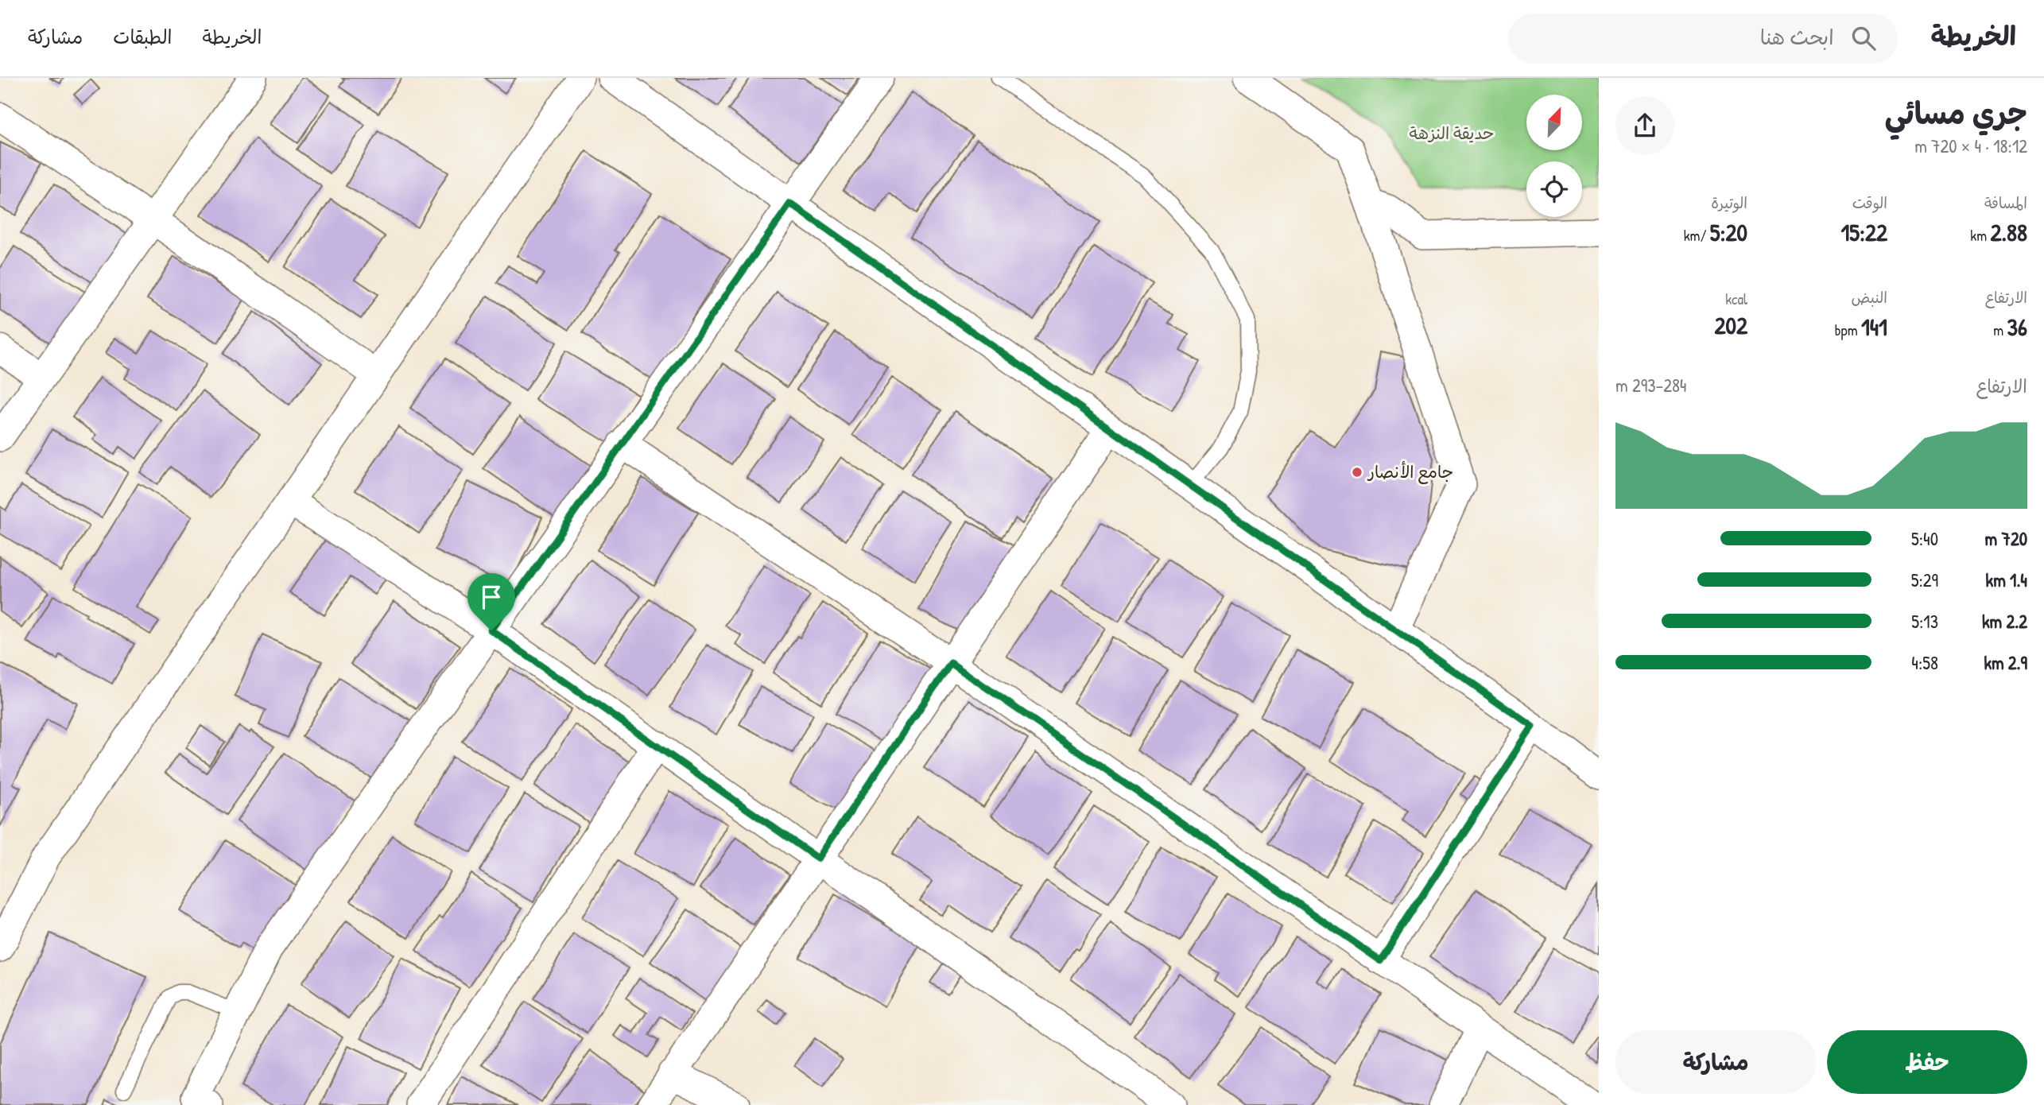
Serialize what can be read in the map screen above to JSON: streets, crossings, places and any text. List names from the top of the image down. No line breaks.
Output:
{"parks":["حديقة النزهة"],"places":["جامع الأنصار"],"north":"top right","page":{"header":"الخريطة","search":"ابحث هنا","nav":["الخريطة","الطبقات","مشاركة"],"heading":["جري مسائي","18:12 · 4 × 720 m"],"stats":[["المسافة","2.88 km"],["الوقت","15:22"],["الوتيرة","5:20 /km"],["الارتفاع","36 m"],["النبض","141 bpm"],["kcal","202"]],"chart":["الارتفاع","284–293 m"],"list":[{"name":"720 m","note":"5:40"},{"name":"1.4 km","note":"5:29"},{"name":"2.2 km","note":"5:13"},{"name":"2.9 km","note":"4:58"}],"buttons":["حفظ","مشاركة"]}}
